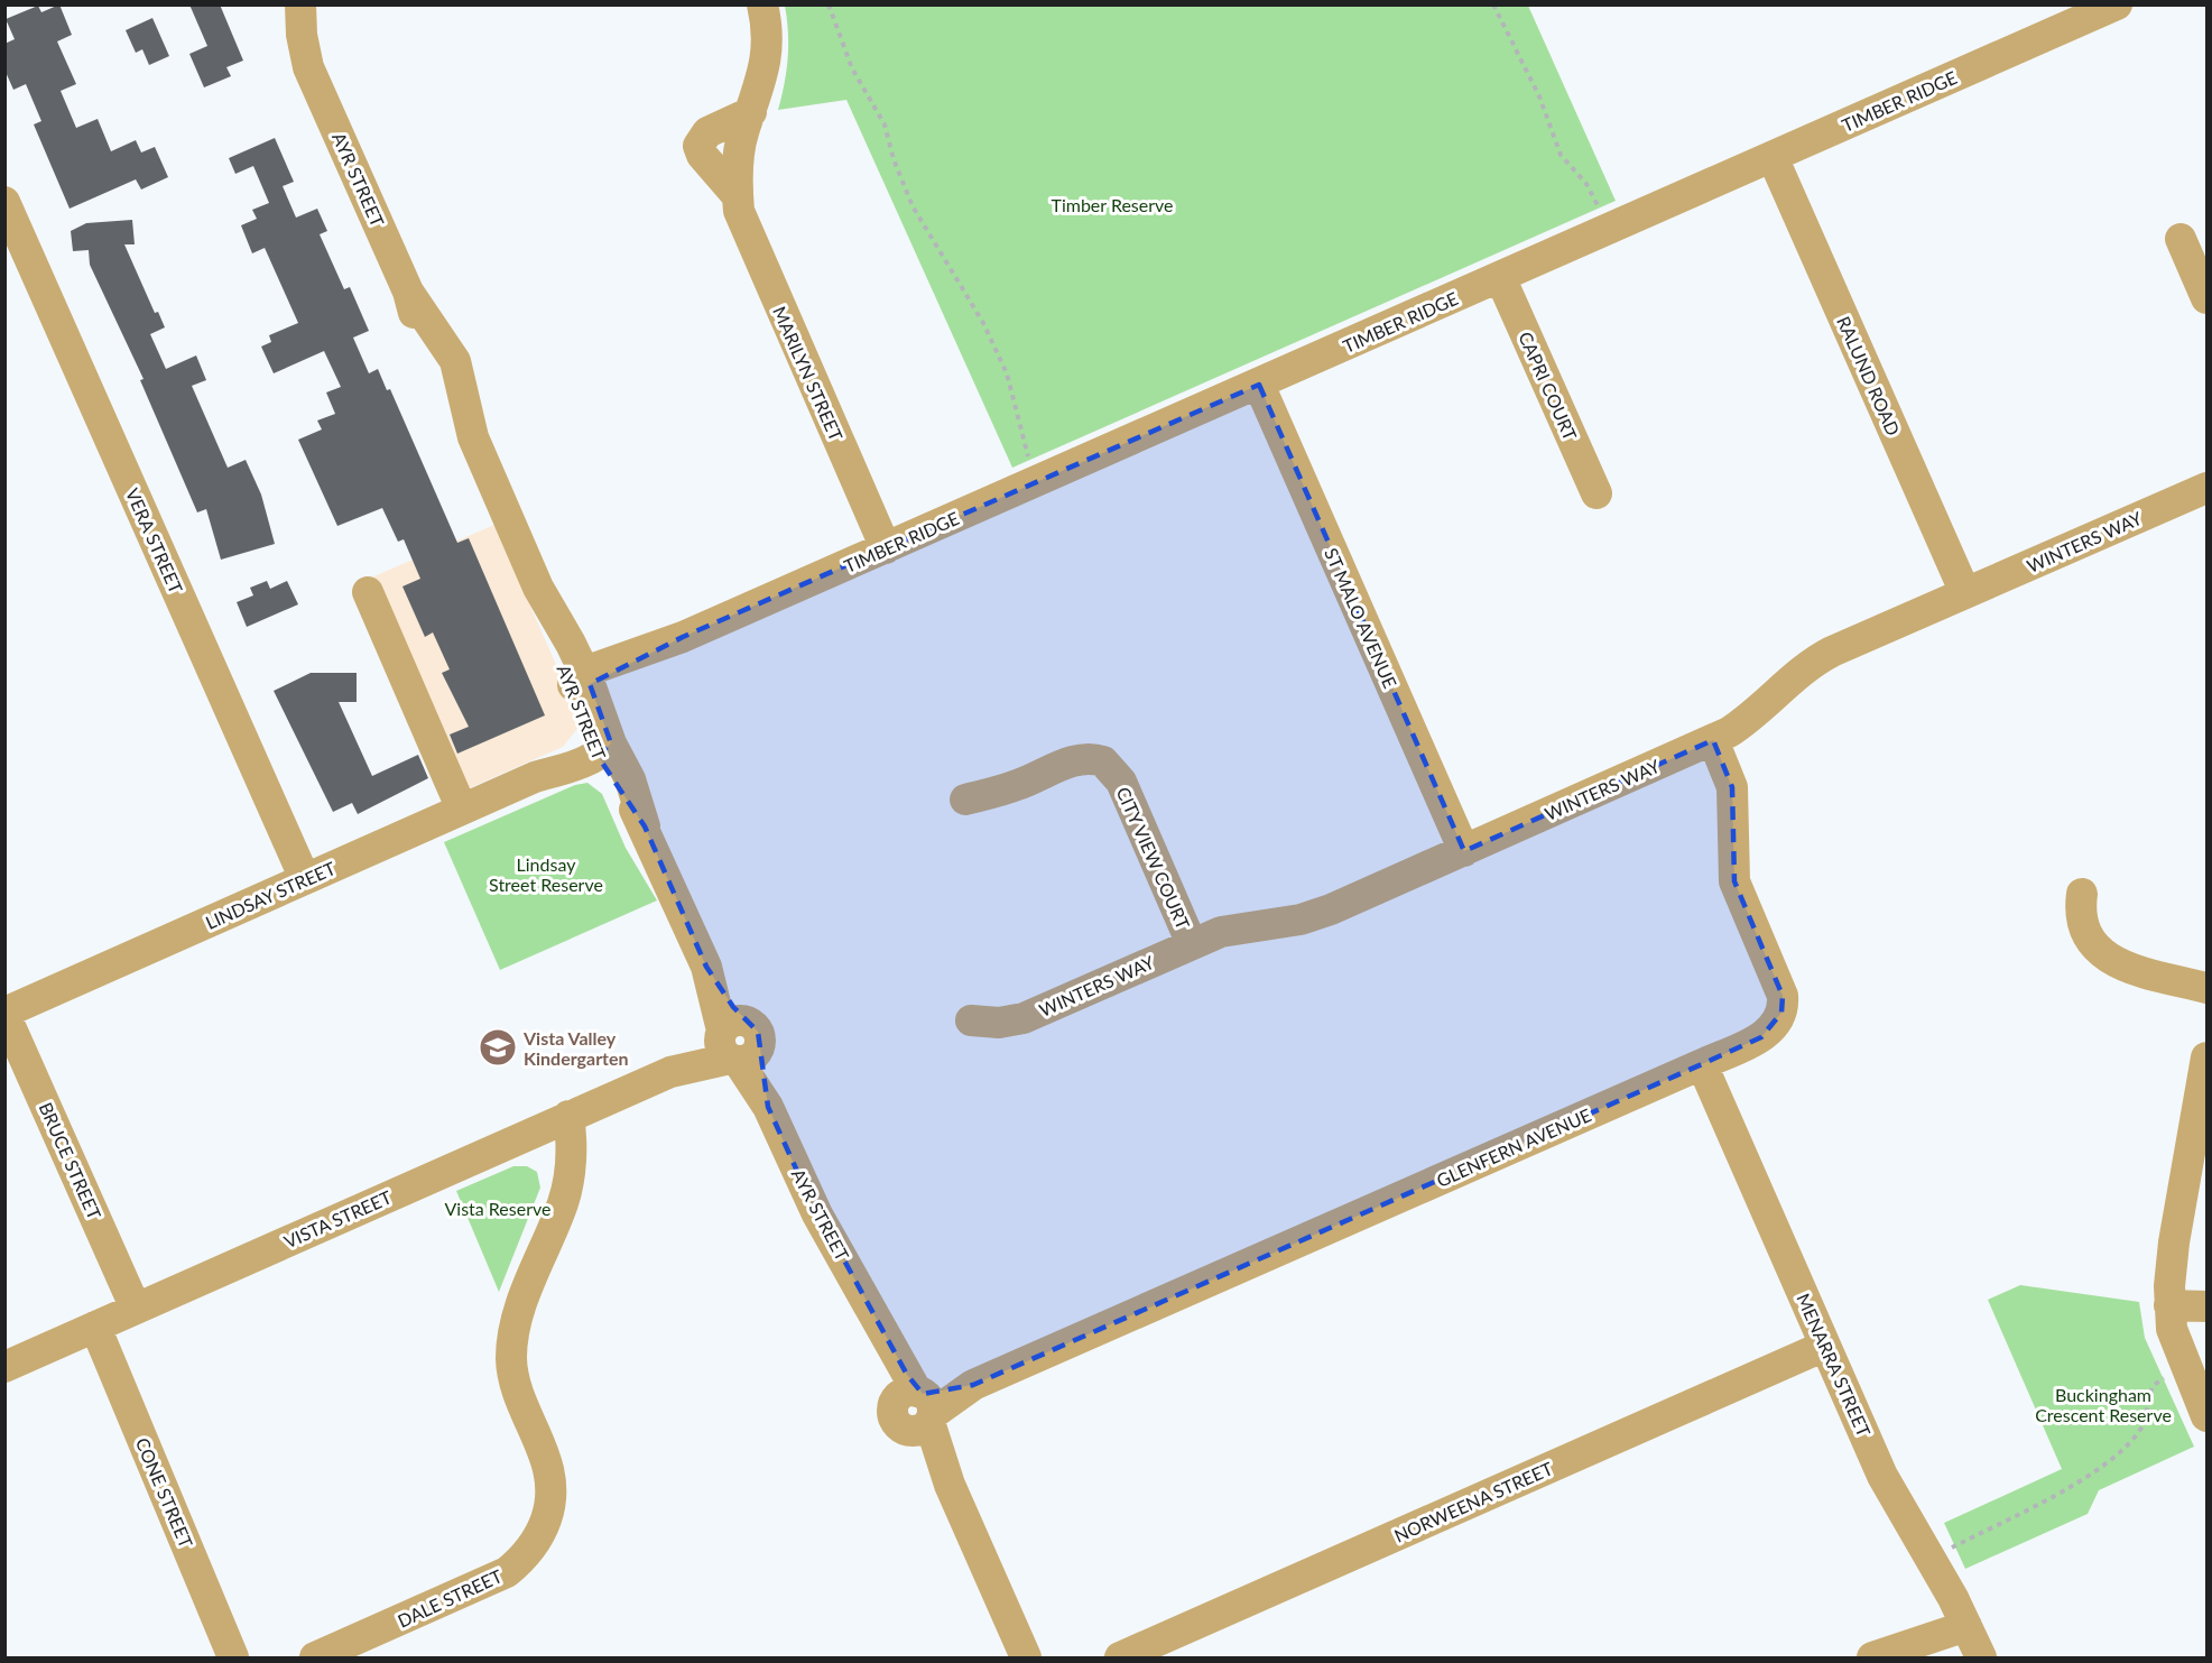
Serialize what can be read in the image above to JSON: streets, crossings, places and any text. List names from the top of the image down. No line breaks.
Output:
{"streets":{"street":["TIMBER RIDGE","AYR STREET","MARILYN STREET","RALUND ROAD","CAPRI COURT","VERA STREET","WINTERS WAY","ST MALO AVENUE","CITY VIEW COURT","LINDSAY STREET","GLENFERN AVENUE","BRUCE STREET","VISTA STREET","MENARRA STREET","CONE STREET","NORWEENA STREET","DALE STREET"]},"crossings":[["TIMBER RIDGE","AYR STREET"],["TIMBER RIDGE","MARILYN STREET"],["TIMBER RIDGE","RALUND ROAD"],["TIMBER RIDGE","CAPRI COURT"],["TIMBER RIDGE","ST MALO AVENUE"],["AYR STREET","LINDSAY STREET"],["AYR STREET","GLENFERN AVENUE"],["AYR STREET","VISTA STREET"],["RALUND ROAD","WINTERS WAY"],["VERA STREET","LINDSAY STREET"],["WINTERS WAY","ST MALO AVENUE"],["WINTERS WAY","CITY VIEW COURT"],["WINTERS WAY","GLENFERN AVENUE"],["LINDSAY STREET","BRUCE STREET"],["GLENFERN AVENUE","MENARRA STREET"],["BRUCE STREET","VISTA STREET"],["VISTA STREET","CONE STREET"],["VISTA STREET","DALE STREET"],["MENARRA STREET","NORWEENA STREET"]],"parks":["Timber Reserve","Lindsay Street Reserve","Vista Reserve","Buckingham Crescent Reserve"],"places":{"school or university":["Vista Valley Kindergarten"]}}
